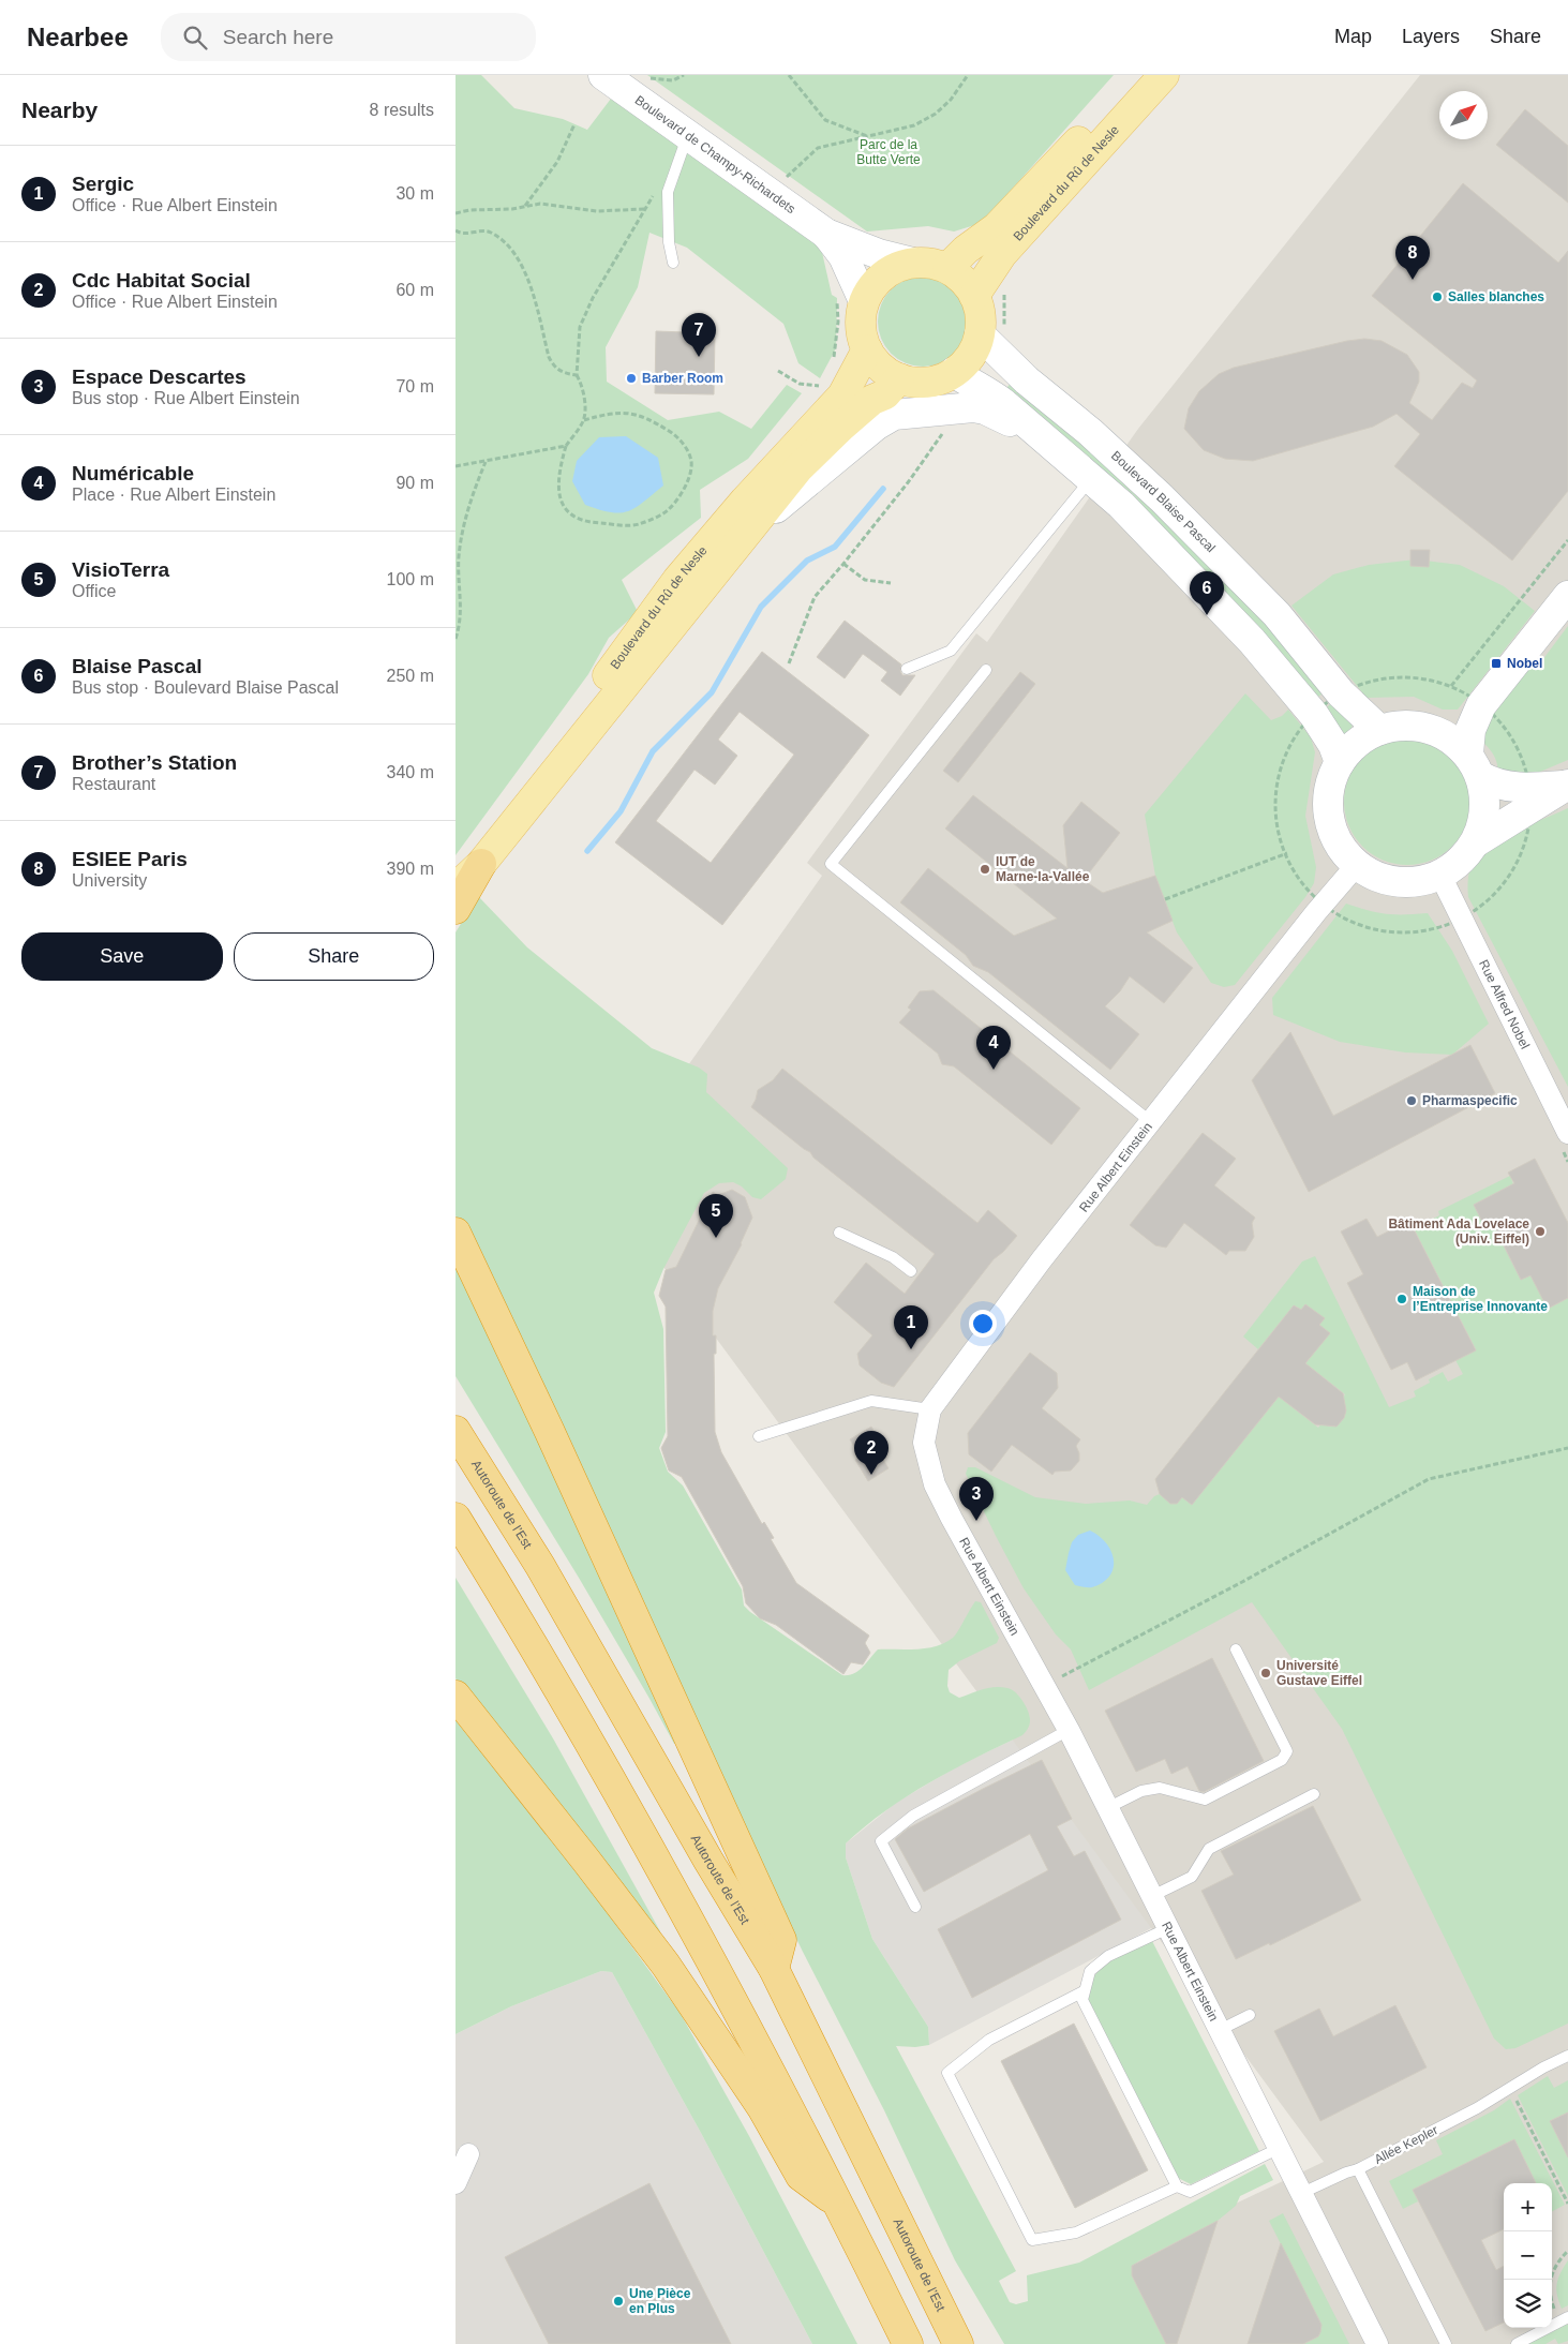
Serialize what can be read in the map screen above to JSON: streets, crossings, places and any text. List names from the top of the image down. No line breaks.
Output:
{"streets":{"highway":["Autoroute de l’Est"],"main road":["Boulevard du Rû de Nesle"],"street":["Boulevard de Champy-Richardets","Boulevard Blaise Pascal","Rue Alfred Nobel","Rue Albert Einstein"],"lane":["Allée Kepler"]},"crossings":[["Boulevard de Champy-Richardets","Boulevard du Rû de Nesle"],["Boulevard de Champy-Richardets","Boulevard Blaise Pascal"],["Boulevard du Rû de Nesle","Boulevard Blaise Pascal"],["Boulevard Blaise Pascal","Rue Alfred Nobel"],["Boulevard Blaise Pascal","Rue Albert Einstein"],["Rue Alfred Nobel","Rue Albert Einstein"]],"parks":["Parc de la Butte Verte"],"places":{"other":["Salles blanches","Barber Room","IUT de Marne-la-Vallée","Pharmaspecific","Bâtiment Ada Lovelace (Univ. Eiffel)","Maison de l’Entreprise Innovante","Université Gustave Eiffel","Une Pièce en Plus"],"transit":["Nobel"]},"north":"top right","page":{"header":"Nearbee","search":"Search here","nav":["Map","Layers","Share"],"heading":["Nearby","8 results"],"list":[{"mark":"1","name":"Sergic","note":"Office · Rue Albert Einstein","value":"30 m"},{"mark":"2","name":"Cdc Habitat Social","note":"Office · Rue Albert Einstein","value":"60 m"},{"mark":"3","name":"Espace Descartes","note":"Bus stop · Rue Albert Einstein","value":"70 m"},{"mark":"4","name":"Numéricable","note":"Place · Rue Albert Einstein","value":"90 m"},{"mark":"5","name":"VisioTerra","note":"Office","value":"100 m"},{"mark":"6","name":"Blaise Pascal","note":"Bus stop · Boulevard Blaise Pascal","value":"250 m"},{"mark":"7","name":"Brother’s Station","note":"Restaurant","value":"340 m"},{"mark":"8","name":"ESIEE Paris","note":"University","value":"390 m"}],"pins":["8","7","6","4","5","1","2","3"],"buttons":["Save","Share"],"map_buttons":["+","−"]}}
